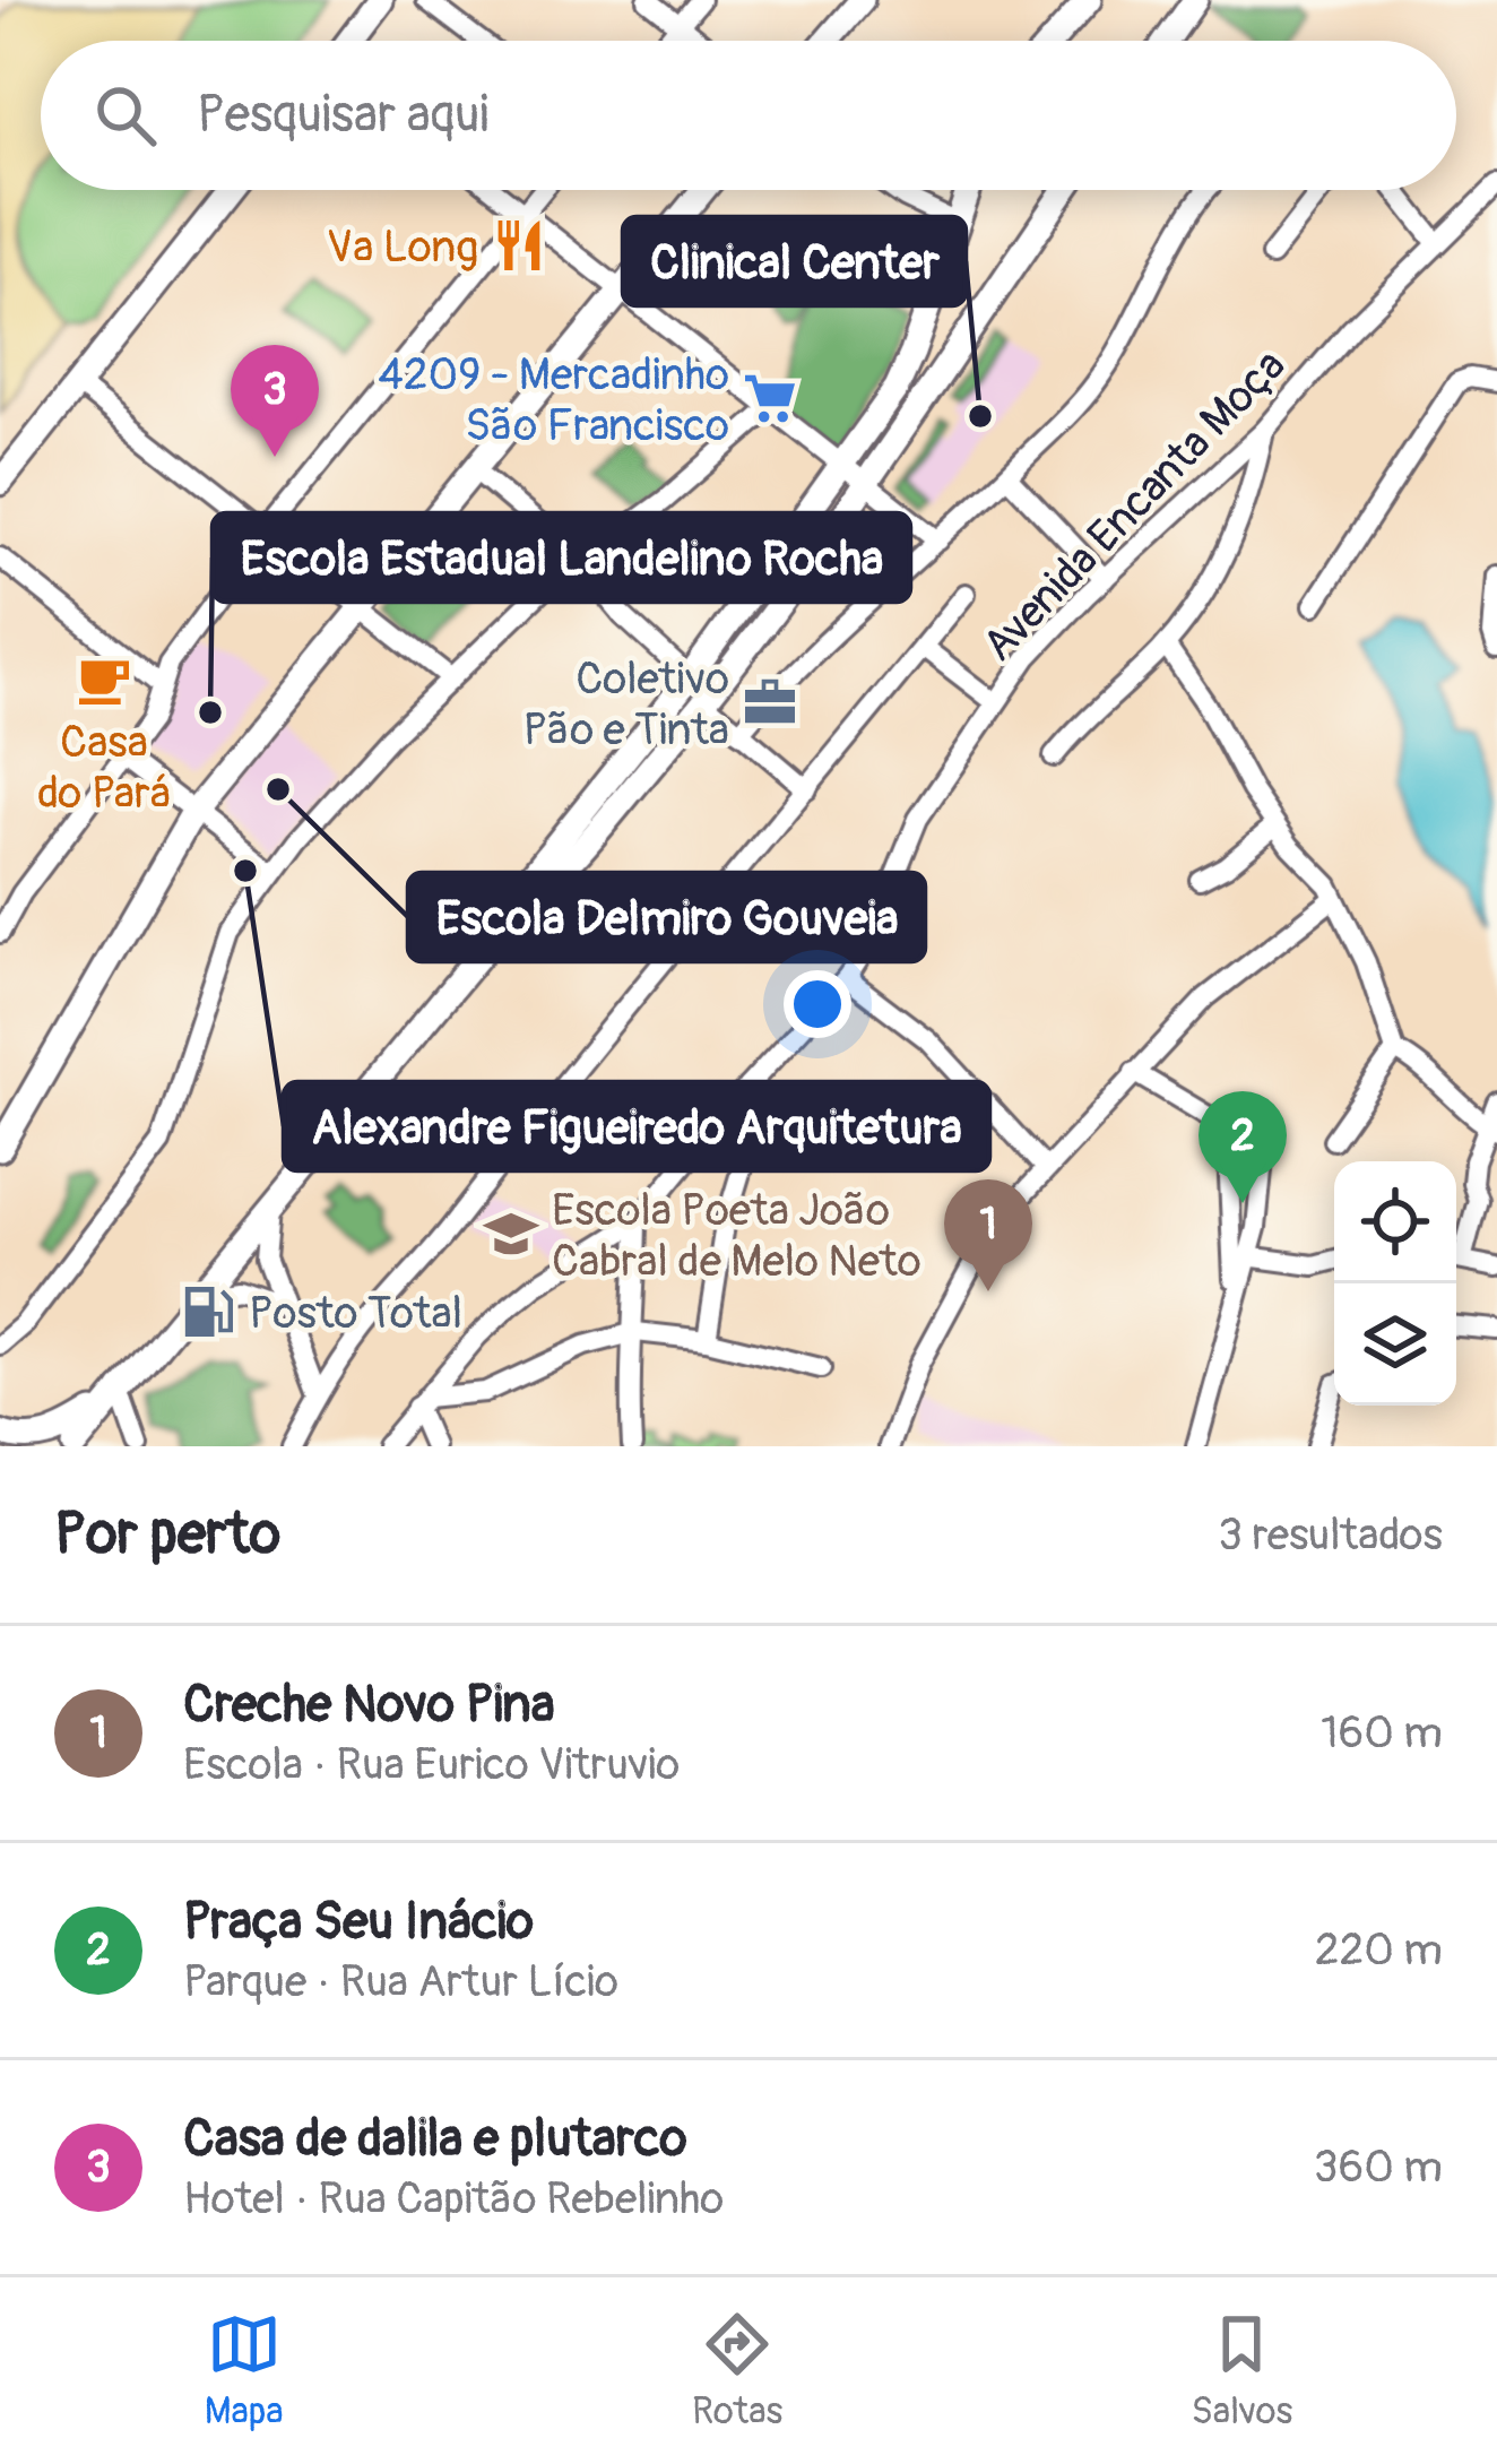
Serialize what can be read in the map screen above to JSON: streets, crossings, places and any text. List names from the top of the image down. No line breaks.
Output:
{"streets":{"street":["Avenida Encanta Moça"]},"places":{"restaurant":["Va Long"],"supermarket":["4209 - Mercadinho São Francisco"],"other":["Clinical Center","Escola Estadual Landelino Rocha","Escola Delmiro Gouveia","Alexandre Figueiredo Arquitetura"],"cafe":["Casa do Pará"],"office":["Coletivo Pão e Tinta"],"school or university":["Escola Poeta João Cabral de Melo Neto"],"fuel station":["Posto Total"]},"page":{"search":"Pesquisar aqui","pins":["3","2","1"],"heading":["Por perto","3 resultados"],"list":[{"mark":"1","name":"Creche Novo Pina","note":"Escola · Rua Eurico Vitruvio","value":"160 m"},{"mark":"2","name":"Praça Seu Inácio","note":"Parque · Rua Artur Lício","value":"220 m"},{"mark":"3","name":"Casa de dalila e plutarco","note":"Hotel · Rua Capitão Rebelinho","value":"360 m"}],"nav":["Mapa","Rotas","Salvos"]}}
